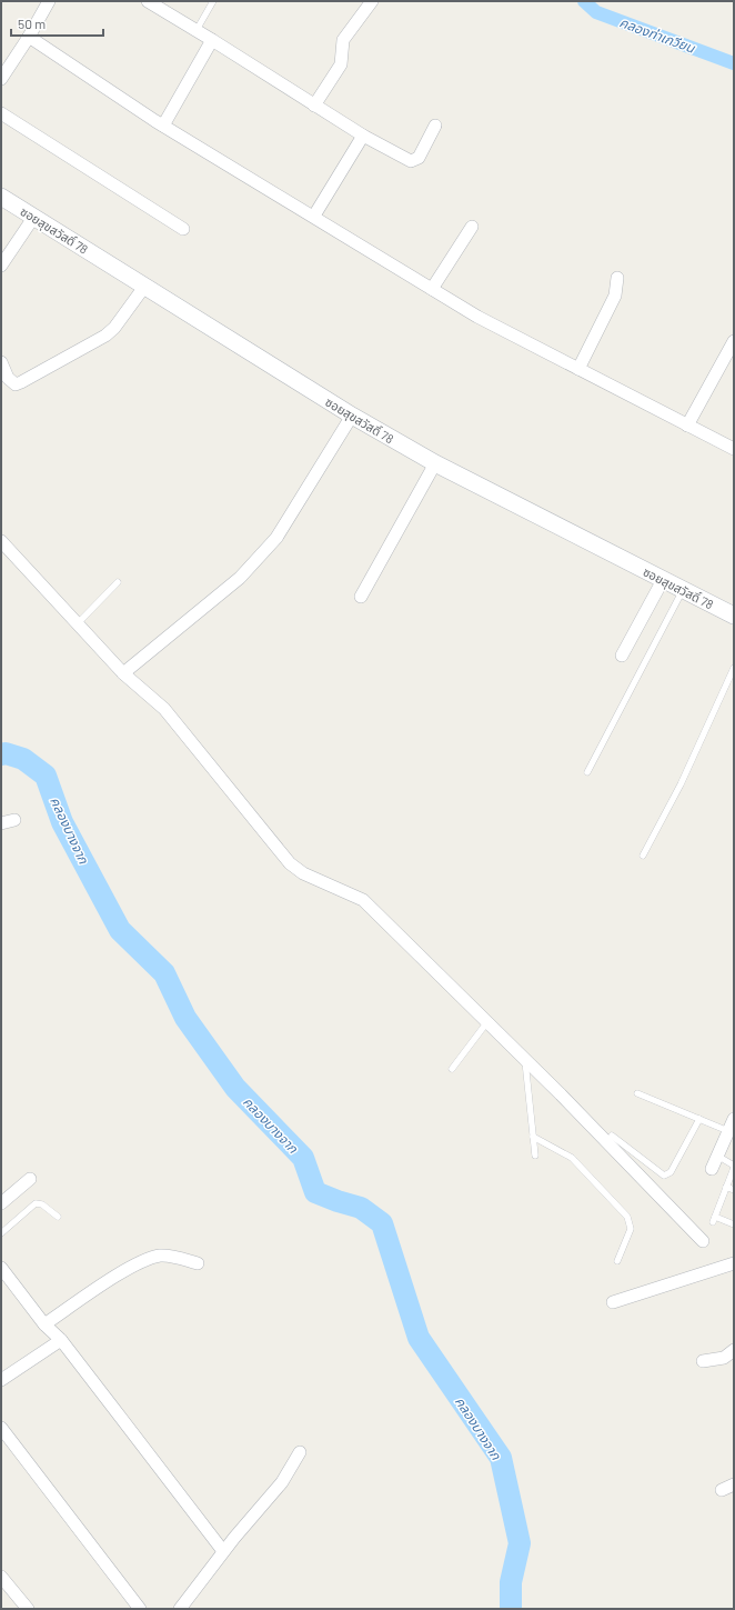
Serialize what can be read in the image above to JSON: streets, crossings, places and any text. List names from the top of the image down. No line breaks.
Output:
{"streets":{"street":["ซอยสุขสวัสดิ์ 78"]},"water":["คลองท่าเกวียน","คลองบางจาก"],"scale_bar":"50 m"}
